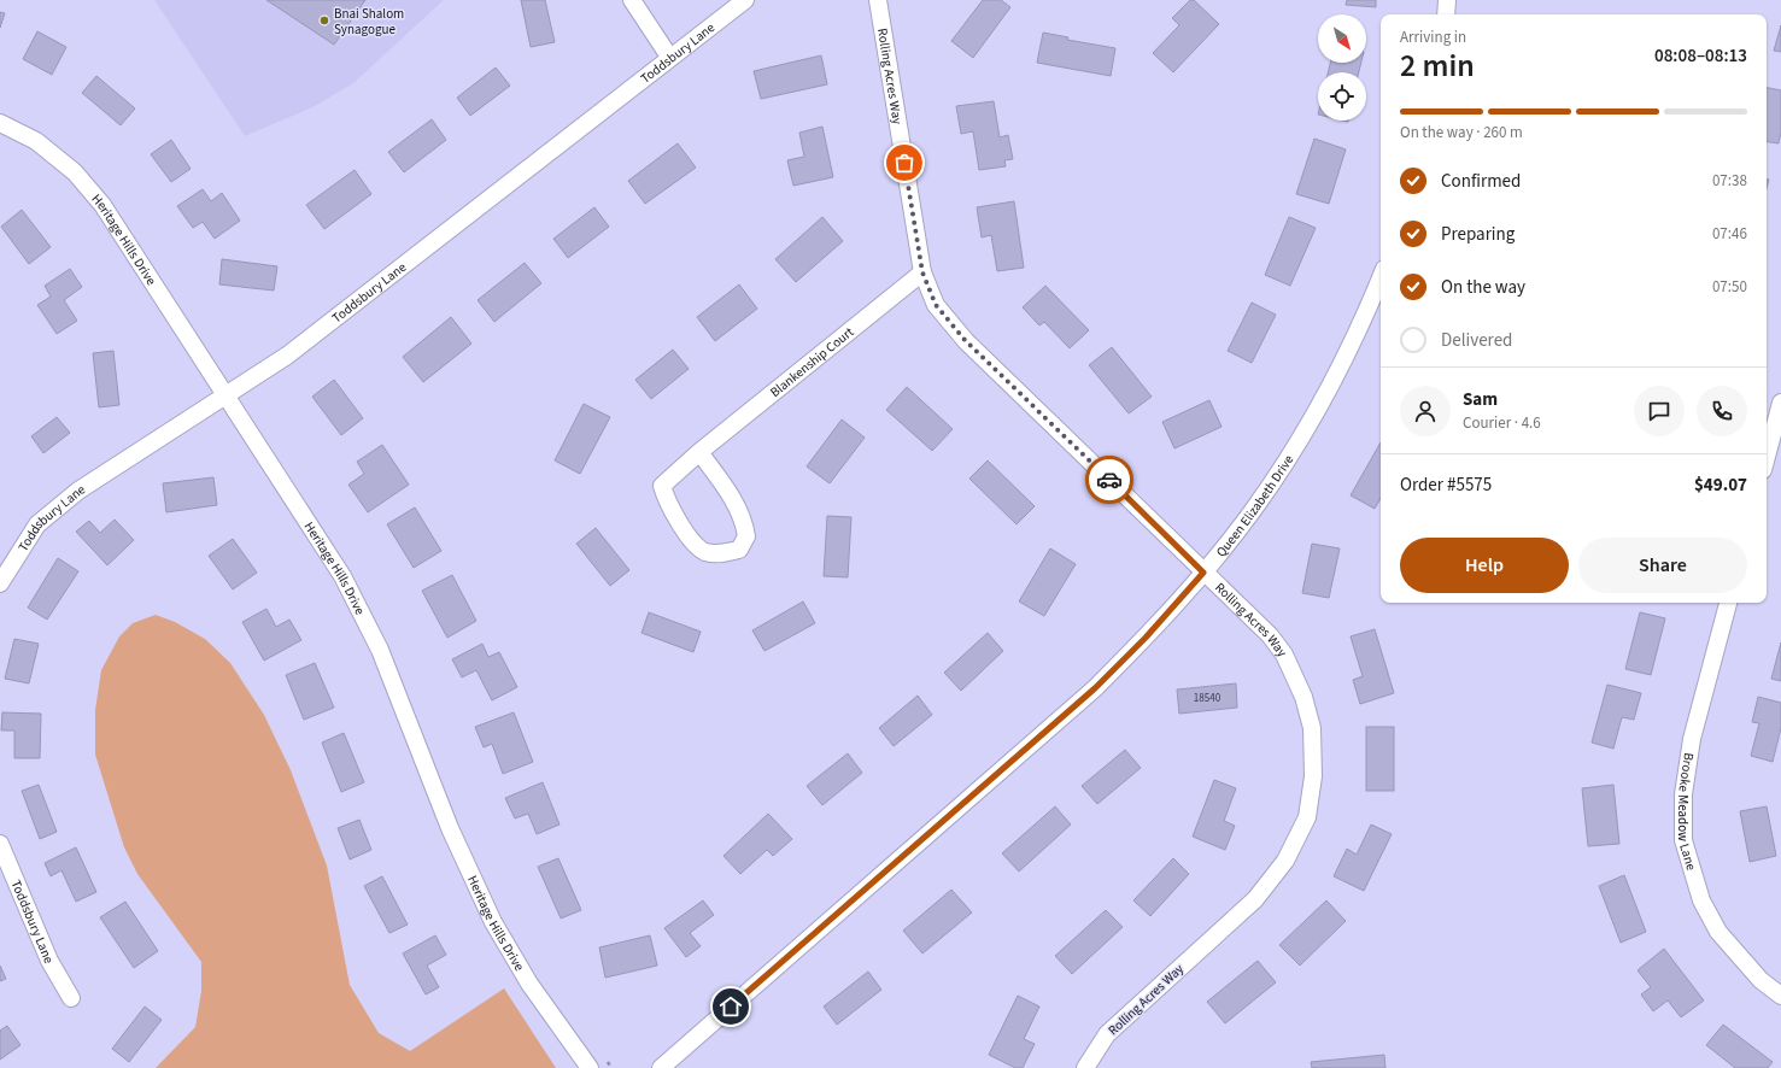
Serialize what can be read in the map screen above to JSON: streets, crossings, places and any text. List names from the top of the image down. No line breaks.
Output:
{"streets":{"street":["Toddsbury Lane","Rolling Acres Way","Heritage Hills Drive","Blankenship Court","Queen Elizabeth Drive","Brooke Meadow Lane"]},"crossings":[["Toddsbury Lane","Heritage Hills Drive"],["Rolling Acres Way","Blankenship Court"],["Rolling Acres Way","Queen Elizabeth Drive"]],"places":["Bnai Shalom Synagogue"],"house_numbers":["18540"],"north":"bottom right","page":{"heading":["2 min","Arriving in","08:08–08:13"],"panel":["Sam","Courier · 4.6","Order #5575","$49.07"],"bar":"On the way · 260 m","list":[["Confirmed","07:38"],["Preparing","07:46"],["On the way","07:50"],"Delivered"],"buttons":["Help","Share"]}}
